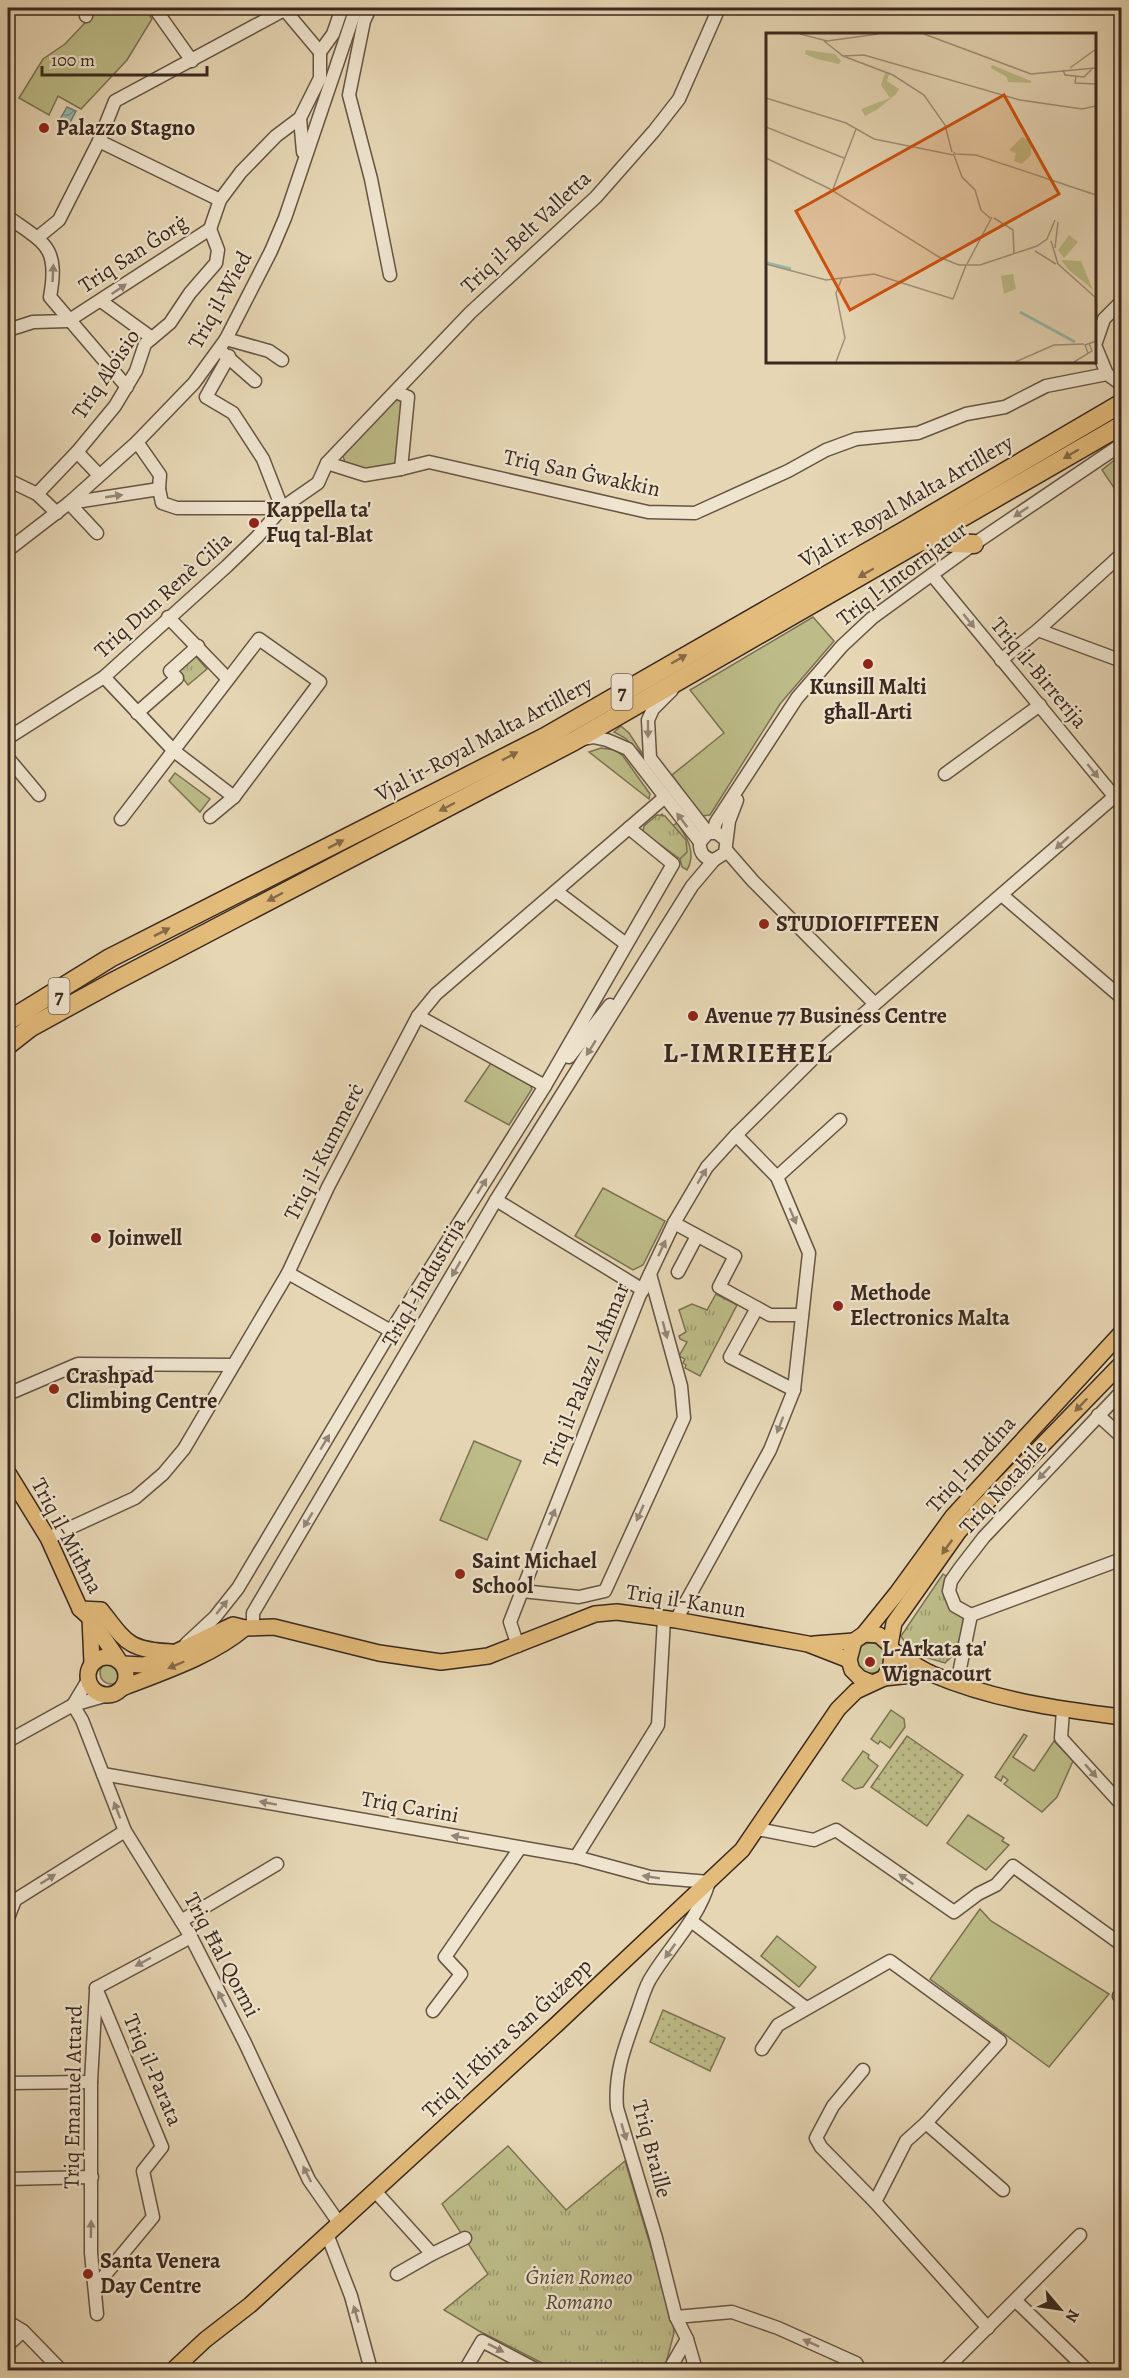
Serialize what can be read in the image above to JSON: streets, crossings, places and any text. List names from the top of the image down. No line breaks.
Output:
{"streets":{"highway":["Vjal ir-Royal Malta Artillery","7"],"main road":["Triq l-Imdina","Triq il-Mitħna","Triq il-Kanun","Triq il-Kbira San Ġużepp"],"street":["Triq il-Belt Valletta","Triq San Ġorġ","Triq il-Wied","Triq Aloisio","Triq San Ġwakkin","Triq l-Intornjatur","Triq Dun Renè Cilia","Triq il-Birrerija","Triq il-Kummerċ","Triq l-Industrija","Triq il-Palazz l-Aħmar","Triq Notabile","Triq Carini","Triq Ħal Qormi","Triq il-Parata","Triq Emanuel Attard","Triq Braille"]},"crossings":[["Triq il-Belt Valletta","Triq San Ġwakkin"],["Triq il-Belt Valletta","Triq Dun Renè Cilia"],["Triq San Ġorġ","Triq Aloisio"],["Triq il-Wied","Triq Aloisio"],["Triq San Ġwakkin","Triq Dun Renè Cilia"],["Vjal ir-Royal Malta Artillery","7"],["Triq l-Intornjatur","Triq il-Birrerija"],["Triq l-Intornjatur","Triq l-Industrija"],["Triq il-Birrerija","Triq il-Palazz l-Aħmar"],["Triq il-Kummerċ","Triq l-Industrija"],["Triq il-Kummerċ","Triq il-Mitħna"],["Triq l-Industrija","Triq il-Kanun"],["Triq il-Palazz l-Aħmar","Triq il-Kanun"],["Triq l-Imdina","Triq il-Kanun"],["Triq l-Imdina","Triq il-Kbira San Ġużepp"],["Triq il-Mitħna","Triq il-Kanun"],["Triq il-Kanun","Triq il-Kbira San Ġużepp"],["Triq Carini","Triq Ħal Qormi"],["Triq Carini","Triq il-Kbira San Ġużepp"],["Triq Carini","Triq Braille"],["Triq Ħal Qormi","Triq il-Kbira San Ġużepp"],["Triq Ħal Qormi","Triq Emanuel Attard"],["Triq il-Kbira San Ġużepp","Triq Braille"],["Triq il-Parata","Triq Emanuel Attard"]],"one_way":["Triq il-Birrerija","Triq Notabile","Triq Carini","Triq Ħal Qormi","Triq Braille"],"districts":["L-IMRIEĦEL"],"parks":["Ġnien Romeo Romano"],"places":["Palazzo Stagno","Kappella ta' Fuq tal-Blat","Kunsill Malti għall-Arti","STUDIOFIFTEEN","Avenue 77 Business Centre","Joinwell","Methode Electronics Malta","Crashpad Climbing Centre","Saint Michael School","L-Arkata ta' Wignacourt","Santa Venera Day Centre"],"scale_bar":"100 m","north":"bottom right"}
